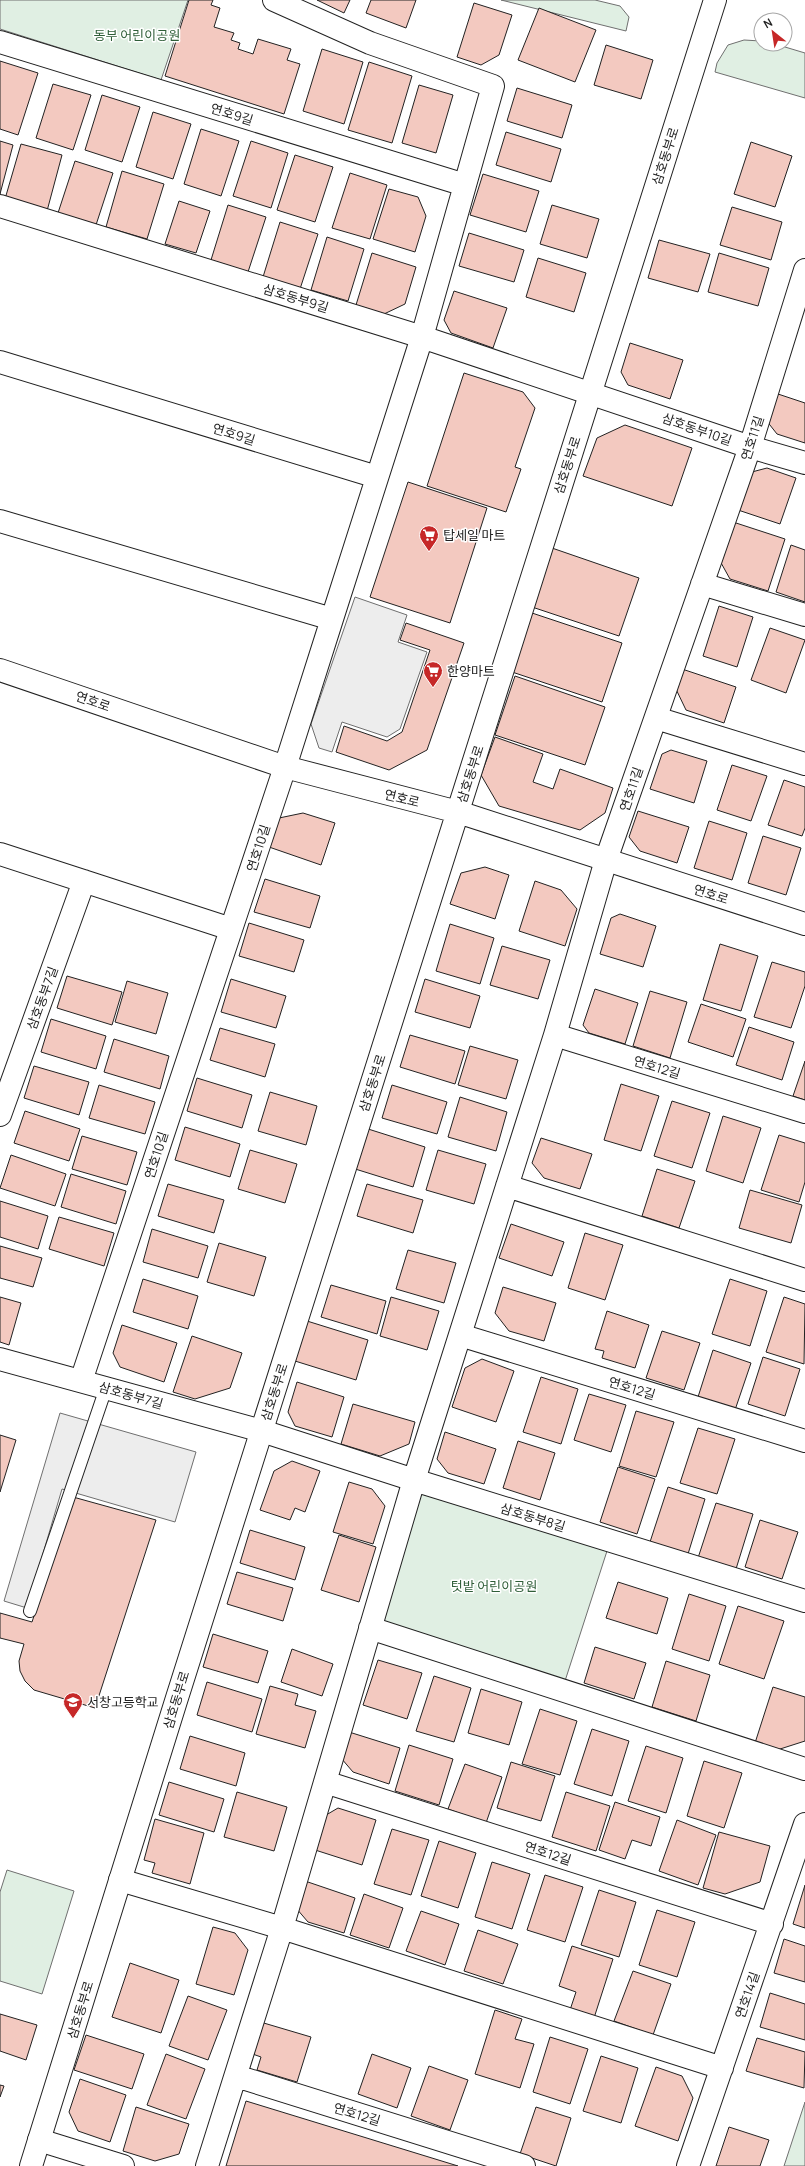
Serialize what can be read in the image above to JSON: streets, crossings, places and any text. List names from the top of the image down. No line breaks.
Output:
{"streets":{"street":["연호9길","삼호동부로","삼호동부9길","삼호동부10길","연호11길","연호로","연호10길","삼호동부7길","연호12길","삼호동부8길","연호14길"]},"crossings":[["삼호동부로","삼호동부9길"],["삼호동부로","삼호동부10길"],["삼호동부로","연호로"],["삼호동부로","삼호동부7길"],["삼호동부로","삼호동부8길"],["삼호동부9길","삼호동부10길"],["삼호동부10길","연호11길"],["연호11길","연호로"],["연호로","연호10길"],["연호10길","삼호동부7길"],["삼호동부7길","삼호동부8길"],["연호12길","연호14길"]],"parks":["동부 어린이공원","텃밭 어린이공원"],"places":{"supermarket":["탑세일 마트","한양마트"],"school or university":["서창고등학교"]},"north":"top left"}
